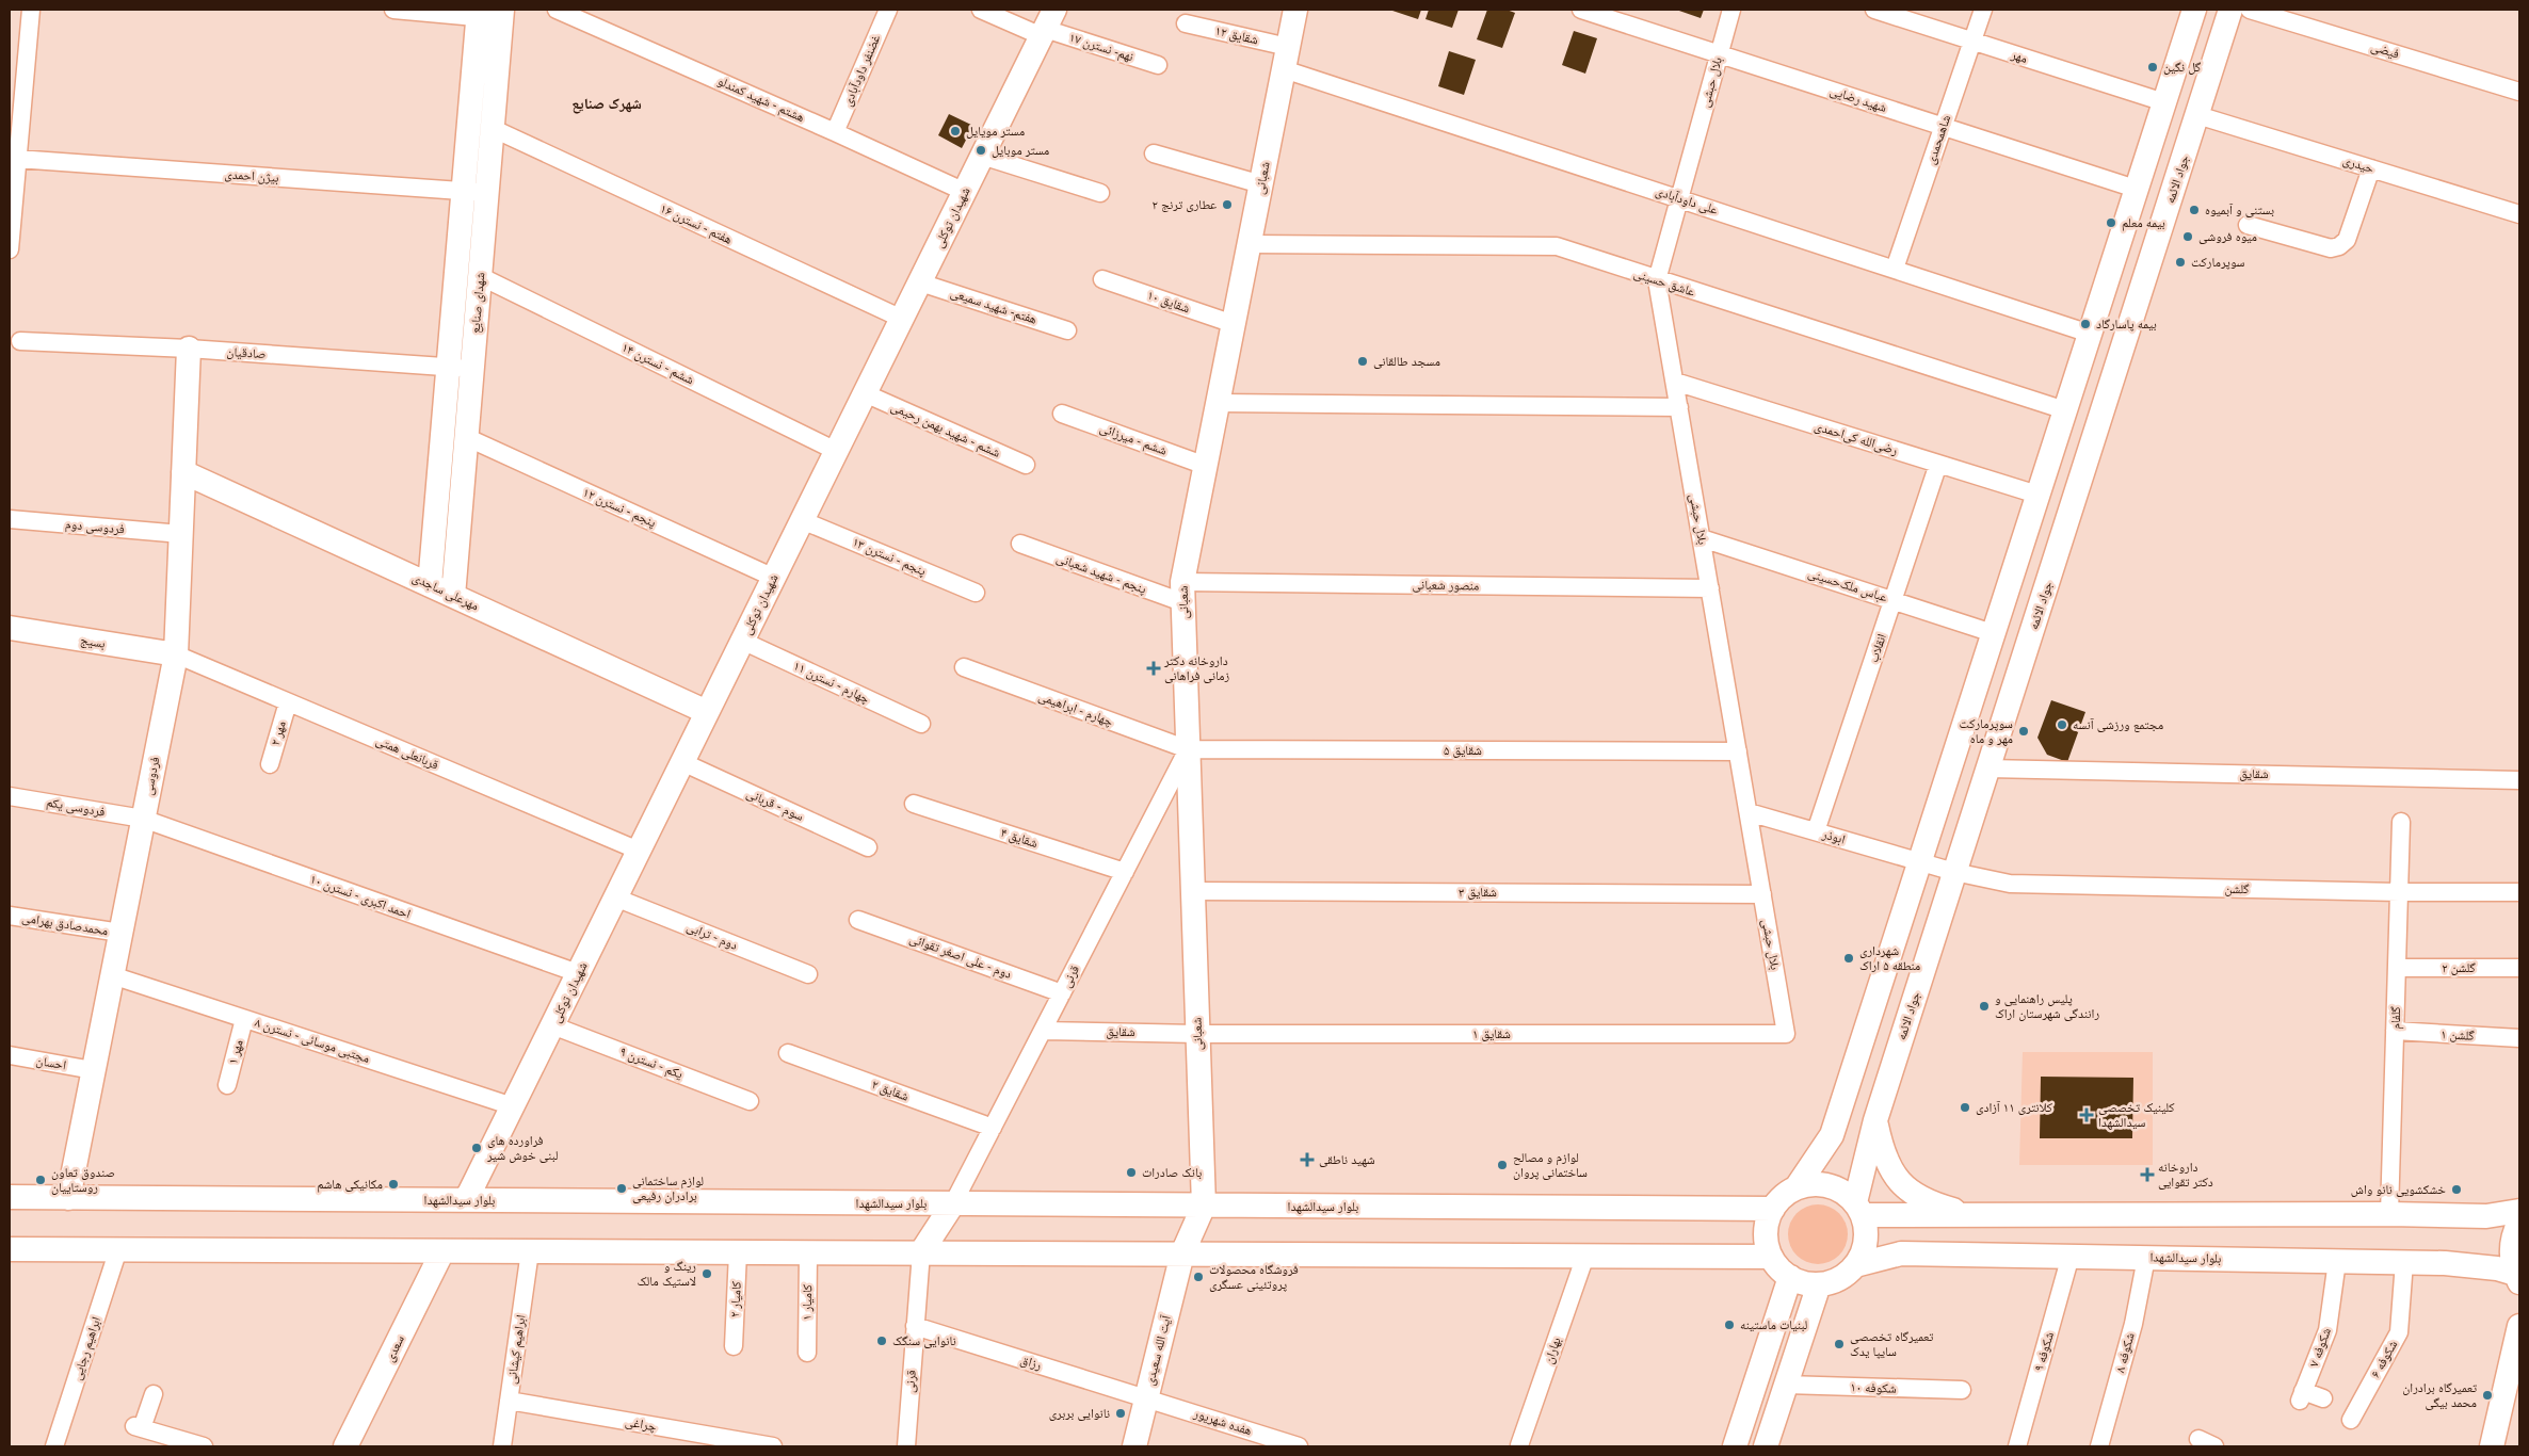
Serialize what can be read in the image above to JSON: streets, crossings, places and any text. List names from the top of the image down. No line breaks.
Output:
{"streets":{"main road":["شعبانی","جواد الائمه","شهیدان توکلی","شهدای صنایع","مهرعلی ساجدی","بسیج","فردوسی","بلوار سیدالشهدا","سعدی","آیت الله سعیدی"],"street":["شقایق ۱۲","نهم- نسترن ۱۷","فیضی","مهر","غضنفر داودآبادی","بلال حبشی","هشتم - شهید کمندلو","شهید رضایی","شاهمحمدی","حیدری","بیژن احمدی","علی داودآبادی","هفتم - نسترن ۱۶","عاشق حسینی","شقایق ۱۰","هفتم- شهید سمیعی","صادقیان","ششم - نسترن ۱۴","ششم - شهید بهمن رحیمی","رضی‌الله کی‌احمدی","ششم - میرزائی","پنجم - نسترن ۱۲","فردوسی دوم","پنجم - نسترن ۱۳","پنجم - شهید شعبانی","منصور شعبانی","عباس ملک‌حسینی","انقلاب","چهارم - نسترن ۱۱","چهارم - ابراهیمی","مهر ۲","شقایق ۵","قربانعلی همتی","شقایق","سوم - قربانی","فردوسی یکم","ابوذر","شقایق ۴","گلشن","شقایق ۳","احمد اکبری - نسترن ۱۰","محمدصادق بهرامی","دوم - ترابی","دوم - علی اصغر تقوائی","گلشن ۲","قرنی","گلفام","شقایق ۱","گلشن ۱","مجتبی موسائی - نسترن ۸","مهر ۱","احسان","یکم - نسترن ۹","شقایق ۲","کامیار ۲","کامیار ۱","شکوفه ۷","ابراهیم رجایی","ابراهیم کیشانی","بهاران","شکوفه ۹","شکوفه ۸","شکوفه ۶","رزاق","شکوفه ۱۰","هفده شهریور","چراغی"]},"crossings":[["شقایق ۱۲","شعبانی"],["شقایق ۱۲","علی داودآبادی"],["نهم- نسترن ۱۷","شهیدان توکلی"],["مهر","شاهمحمدی"],["غضنفر داودآبادی","هشتم - شهید کمندلو"],["بلال حبشی","شهید رضایی"],["بلال حبشی","علی داودآبادی"],["بلال حبشی","عاشق حسینی"],["بلال حبشی","رضی‌الله کی‌احمدی"],["بلال حبشی","منصور شعبانی"],["بلال حبشی","عباس ملک‌حسینی"],["بلال حبشی","شقایق ۵"],["بلال حبشی","ابوذر"],["بلال حبشی","شقایق ۳"],["بلال حبشی","شقایق ۱"],["هشتم - شهید کمندلو","شهیدان توکلی"],["شهید رضایی","شاهمحمدی"],["شاهمحمدی","علی داودآبادی"],["حیدری","جواد الائمه"],["بیژن احمدی","شهدای صنایع"],["شعبانی","علی داودآبادی"],["شعبانی","عاشق حسینی"],["شعبانی","شقایق ۱۰"],["شعبانی","ششم - میرزائی"],["شعبانی","پنجم - شهید شعبانی"],["شعبانی","منصور شعبانی"],["شعبانی","چهارم - ابراهیمی"],["شعبانی","شقایق ۵"],["شعبانی","شقایق"],["شعبانی","شقایق ۳"],["شعبانی","قرنی"],["شعبانی","شقایق ۱"],["شعبانی","بلوار سیدالشهدا"],["شعبانی","آیت الله سعیدی"],["جواد الائمه","شقایق"],["جواد الائمه","ابوذر"],["جواد الائمه","گلشن"],["جواد الائمه","بلوار سیدالشهدا"],["شهیدان توکلی","هفتم - نسترن ۱۶"],["شهیدان توکلی","هفتم- شهید سمیعی"],["شهیدان توکلی","ششم - نسترن ۱۴"],["شهیدان توکلی","ششم - شهید بهمن رحیمی"],["شهیدان توکلی","پنجم - نسترن ۱۲"],["شهیدان توکلی","پنجم - نسترن ۱۳"],["شهیدان توکلی","مهرعلی ساجدی"],["شهیدان توکلی","چهارم - نسترن ۱۱"],["شهیدان توکلی","قربانعلی همتی"],["شهیدان توکلی","سوم - قربانی"],["شهیدان توکلی","احمد اکبری - نسترن ۱۰"],["شهیدان توکلی","دوم - ترابی"],["شهیدان توکلی","مجتبی موسائی - نسترن ۸"],["شهیدان توکلی","یکم - نسترن ۹"],["شهیدان توکلی","بلوار سیدالشهدا"],["هفتم - نسترن ۱۶","شهدای صنایع"],["شهدای صنایع","صادقیان"],["شهدای صنایع","ششم - نسترن ۱۴"],["شهدای صنایع","پنجم - نسترن ۱۲"],["شهدای صنایع","مهرعلی ساجدی"],["صادقیان","فردوسی"],["رضی‌الله کی‌احمدی","انقلاب"],["فردوسی دوم","فردوسی"],["پنجم - شهید شعبانی","منصور شعبانی"],["عباس ملک‌حسینی","انقلاب"],["مهرعلی ساجدی","فردوسی"],["بسیج","قربانعلی همتی"],["بسیج","فردوسی"],["انقلاب","ابوذر"],["چهارم - ابراهیمی","شقایق ۵"],["چهارم - ابراهیمی","قرنی"],["مهر ۲","قربانعلی همتی"],["شقایق ۵","قرنی"],["قربانعلی همتی","فردوسی"],["شقایق","قرنی"],["شقایق","شقایق ۱"],["فردوسی","فردوسی یکم"],["فردوسی","احمد اکبری - نسترن ۱۰"],["فردوسی","محمدصادق بهرامی"],["فردوسی","مجتبی موسائی - نسترن ۸"],["فردوسی","احسان"],["فردوسی","بلوار سیدالشهدا"],["فردوسی یکم","احمد اکبری - نسترن ۱۰"],["ابوذر","گلشن"],["شقایق ۴","قرنی"],["گلشن","گلفام"],["دوم - علی اصغر تقوائی","قرنی"],["گلشن ۲","گلفام"],["قرنی","شقایق ۲"],["قرنی","بلوار سیدالشهدا"],["قرنی","رزاق"],["گلفام","گلشن ۱"],["مجتبی موسائی - نسترن ۸","مهر ۱"],["بلوار سیدالشهدا","شکوفه ۷"],["بلوار سیدالشهدا","آیت الله سعیدی"],["بلوار سیدالشهدا","شکوفه ۹"],["بلوار سیدالشهدا","شکوفه ۸"],["بلوار سیدالشهدا","شکوفه ۶"],["ابراهیم کیشانی","چراغی"],["آیت الله سعیدی","رزاق"],["آیت الله سعیدی","هفده شهریور"],["رزاق","هفده شهریور"]],"districts":["شهرک صنایع"],"places":{"other":["گل نگین","مستر مویایل","مستر موبایل","عطاری ترنج ۲","بستنی و آبمیوه","بیمه معلم","میوه فروشی","سوپرمارکت","بیمه پاسارگاد","مسجد طالقانی","مجتمع ورزشی آنسه","سوپرمارکت مهر و ماه","شهرداری منطقه ۵ اراک","پلیس راهنمایی و رانندگی شهرستان اراک","کلانتری ۱۱ آزادی","فراورده های لبنی خوش شیر","لوازم و مصالح ساختمانی پروان","بانک صادرات","صندوق تعاون روستاییان","مکانیکی هاشم","لوازم ساختمانی برادران رفیعی","خشکشویی نانو واش","رینگ و لاستیک مالک","فروشگاه محصولات پروتئینی عسگری","لبنیات ماستینه","نانوایی سنگک","تعمیرگاه تخصصی سایپا یدک","تعمیرگاه برادران محمد بیگی","نانوایی بربری"],"health":["داروخانه دکتر زمانی فراهانی","کلینیک تخصصی سیدالشهدا","شهید ناطقی","داروخانه دکتر تقوایی"]}}
